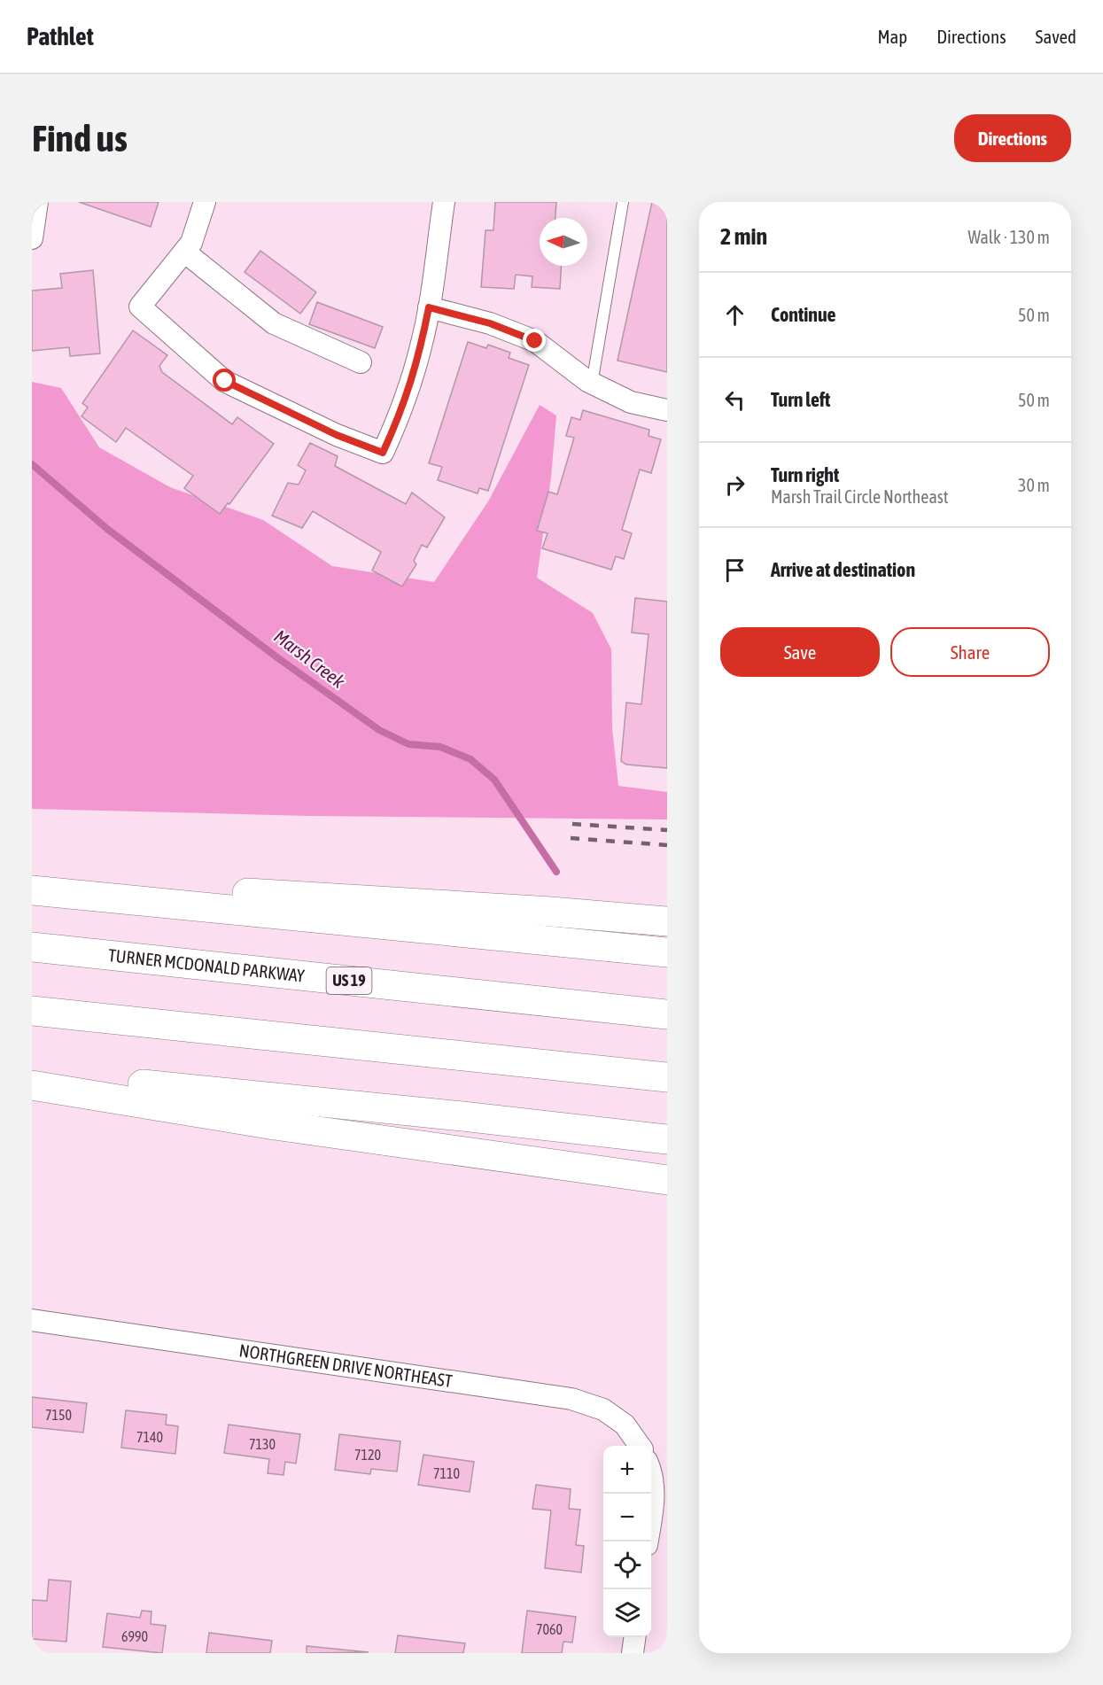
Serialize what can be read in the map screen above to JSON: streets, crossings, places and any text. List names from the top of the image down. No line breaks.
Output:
{"streets":{"highway":["TURNER MCDONALD PARKWAY","US 19"],"street":["NORTHGREEN DRIVE NORTHEAST"]},"water":["Marsh Creek"],"house_numbers":["7150","7140","7130","7120","7110","7060","6990"],"north":"left","page":{"header":"Pathlet","nav":["Map","Directions","Saved"],"buttons":["Directions",["Save","Share"]],"title":"Find us","heading":["2 min","Walk · 130 m"],"list":[["Continue","50 m"],["Turn left","50 m"],["Turn right","Marsh Trail Circle Northeast","30 m"],"Arrive at destination"],"map_buttons":["+","−"]}}
